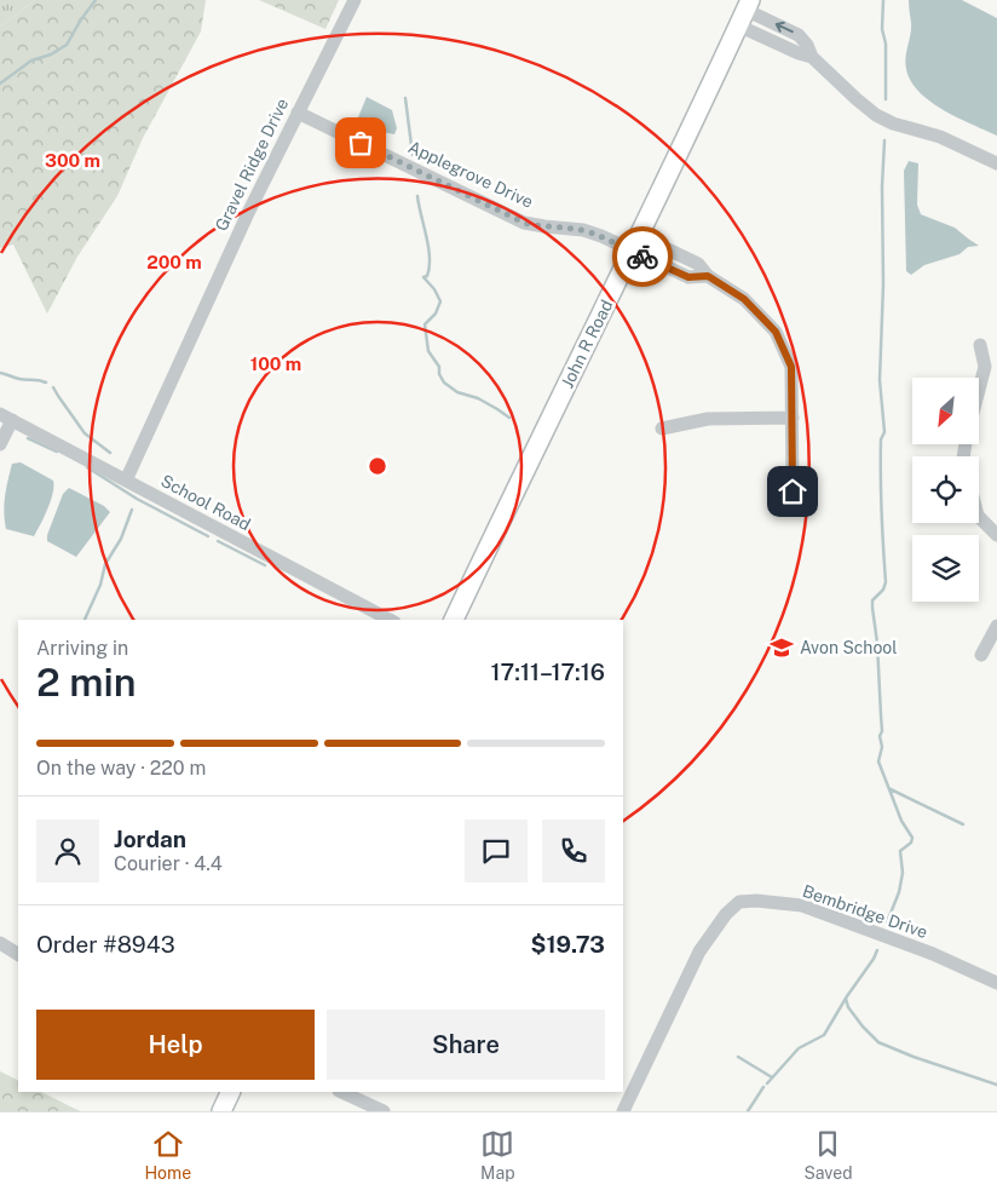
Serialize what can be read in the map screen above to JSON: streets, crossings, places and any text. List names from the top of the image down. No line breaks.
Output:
{"streets":{"main road":["John R Road"],"street":["Gravel Ridge Drive","Applegrove Drive","School Road","Bembridge Drive"]},"crossings":[["Gravel Ridge Drive","Applegrove Drive"],["Gravel Ridge Drive","School Road"],["Applegrove Drive","John R Road"]],"places":{"school or university":["Avon School"]},"north":"bottom left","page":{"heading":["2 min","Arriving in","17:11–17:16"],"panel":["Jordan","Courier · 4.4","Order #8943","$19.73"],"bar":"On the way · 220 m","buttons":["Help","Share"],"tabs":["Home","Map","Saved"]},"rings":["300 m","200 m","100 m"]}
